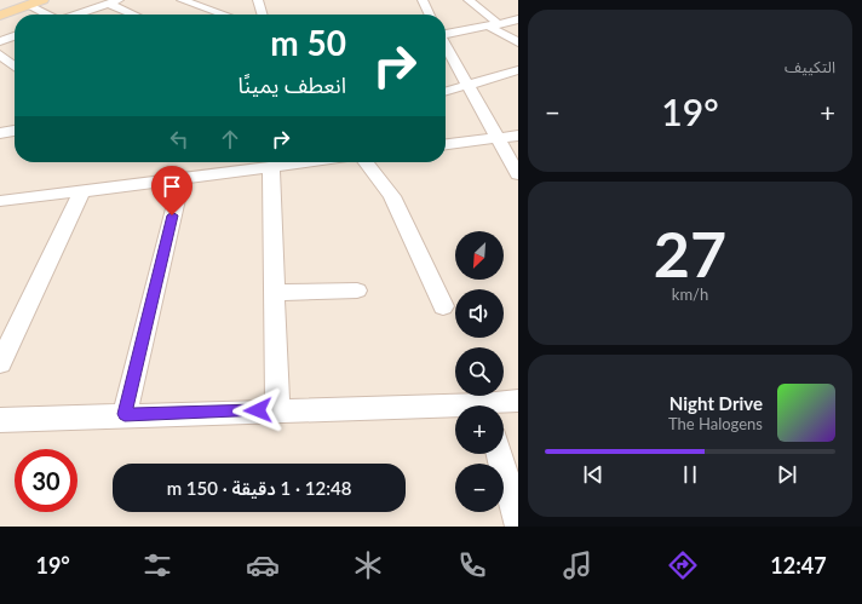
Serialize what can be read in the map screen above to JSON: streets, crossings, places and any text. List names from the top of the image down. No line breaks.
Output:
{"north":"bottom left","page":{"tile":["التكييف",["27","km/h"]],"turn":["50 m","انعطف يمينًا"],"heat":["−","19°","+"],"map_buttons":["+","−"],"song":["Night Drive","The Halogens"],"limit":"30","trip":"12:48 · 1 دقيقة · 150 m","tabs":["12:47","19°"]}}
